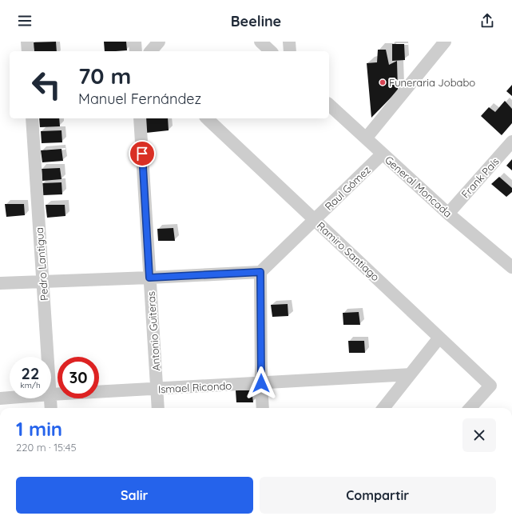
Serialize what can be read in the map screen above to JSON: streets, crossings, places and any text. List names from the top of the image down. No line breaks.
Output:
{"streets":{"street":["Frank País","General Moncada","Raul Gómez","Ramiro Santiago","Pedro Lantigua","Antonio Guiteras","Ismael Ricondo"]},"crossings":[["Frank País","General Moncada"],["General Moncada","Raul Gómez"],["Raul Gómez","Ramiro Santiago"],["Antonio Guiteras","Ismael Ricondo"]],"places":["Funeraria Jobabo"],"page":{"header":"Beeline","turn":["70 m","Manuel Fernández"],"speed":"22 km/h","limit":"30","heading":["1 min","220 m · 15:45"],"buttons":["Salir","Compartir"]}}
